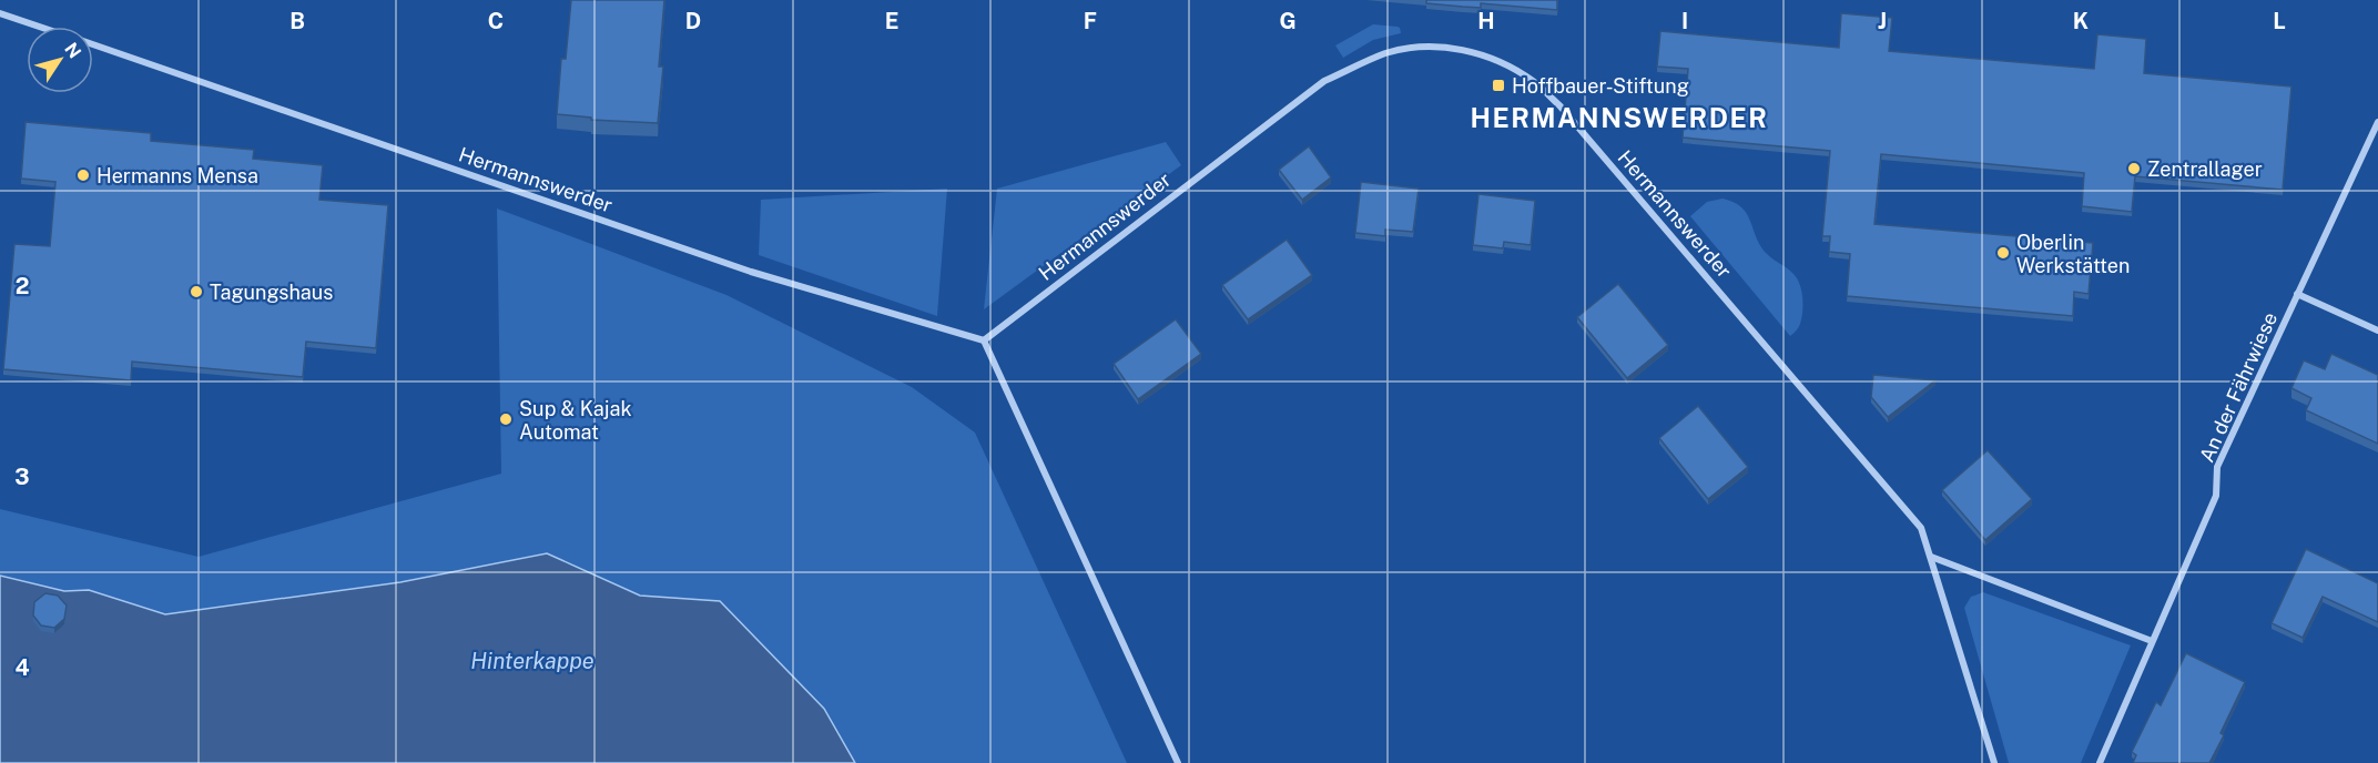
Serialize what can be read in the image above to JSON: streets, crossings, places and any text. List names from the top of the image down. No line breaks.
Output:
{"streets":{"street":["Hermannswerder","An der Fährwiese"]},"districts":["HERMANNSWERDER"],"water":["Hinterkappe"],"places":{"transit":["Hoffbauer-Stiftung"],"other":["Zentrallager","Hermanns Mensa","Oberlin Werkstätten","Tagungshaus","Sup & Kajak Automat"]},"north":"top right","grid":{"columns":["B","C","D","E","F","G","H","I","J","K","L"],"rows":["2","3","4"]}}
